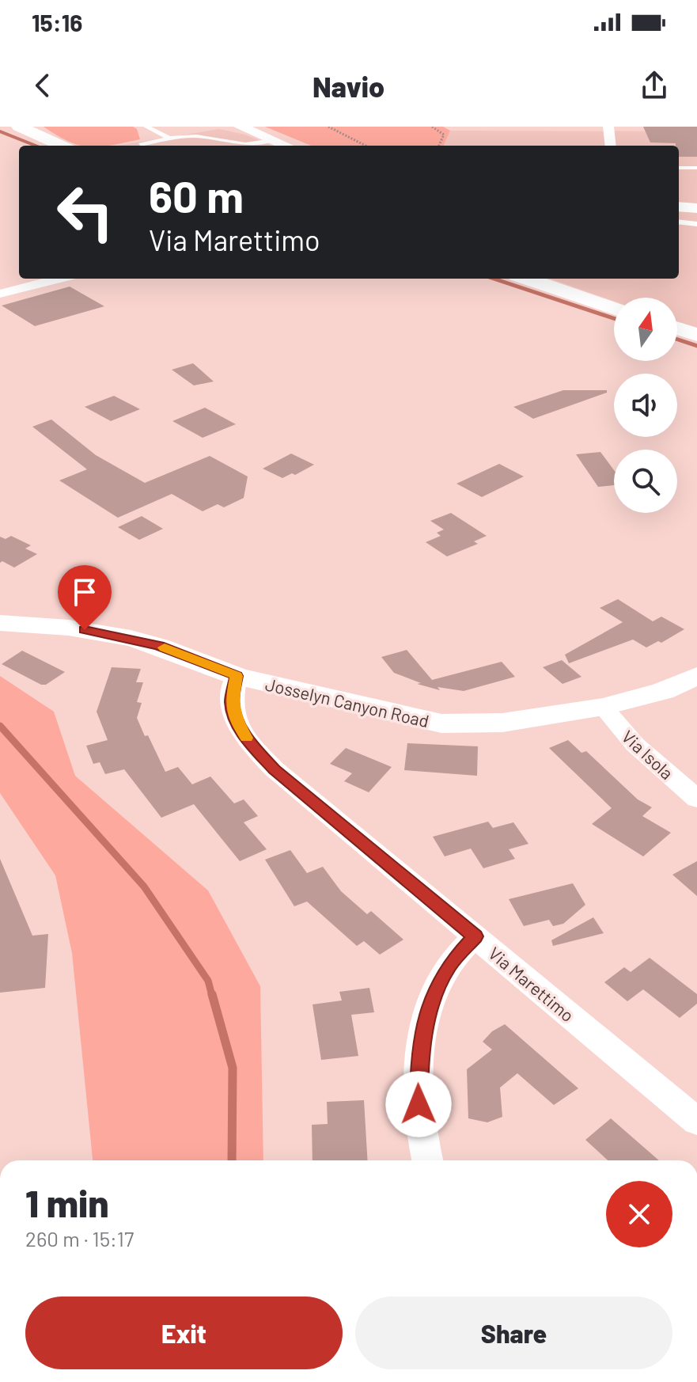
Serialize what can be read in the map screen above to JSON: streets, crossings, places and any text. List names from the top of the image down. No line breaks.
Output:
{"streets":{"street":["Josselyn Canyon Road","Via Isola","Via Marettimo"]},"crossings":[["Josselyn Canyon Road","Via Isola"],["Josselyn Canyon Road","Via Marettimo"]],"north":"top","page":{"status":"15:16","header":"Navio","turn":["60 m","Via Marettimo"],"heading":["1 min","260 m · 15:17"],"buttons":["Exit","Share"]}}
